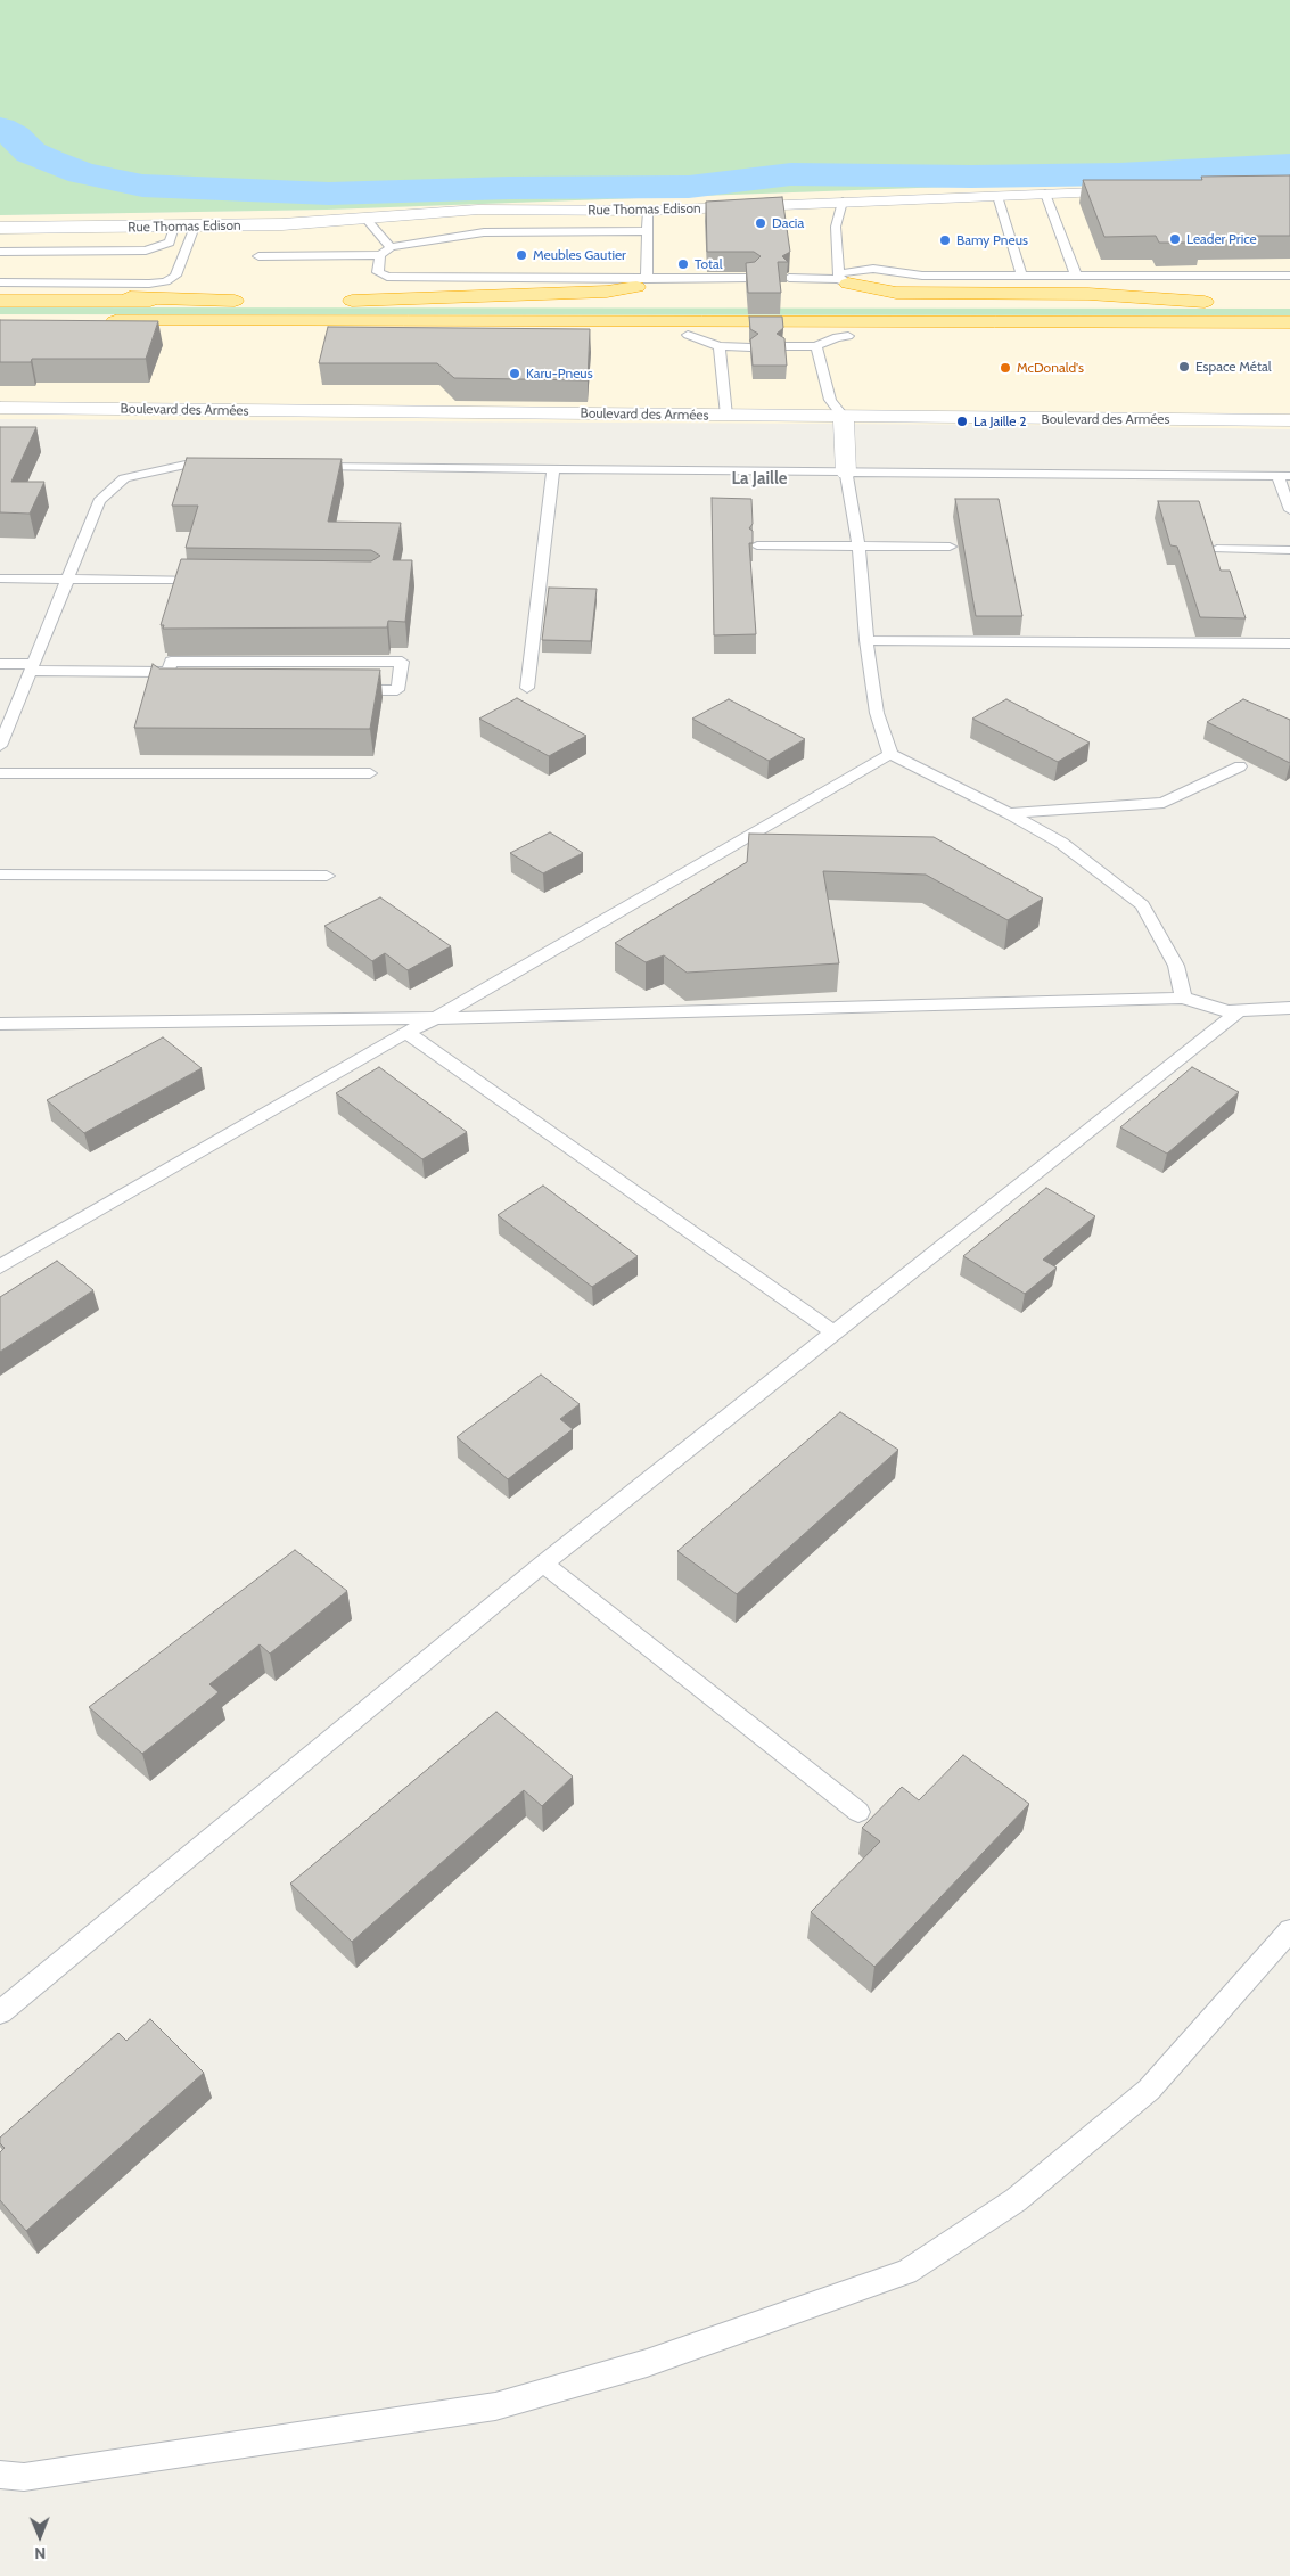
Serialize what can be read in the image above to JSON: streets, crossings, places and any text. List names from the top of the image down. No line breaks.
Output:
{"streets":{"street":["Rue Thomas Edison","Boulevard des Armées"]},"districts":["La Jaille"],"places":["Dacia","Leader Price","Bamy Pneus","Meubles Gautier","Total","Espace Métal","McDonald's","Karu-Pneus","La Jaille 2"],"north":"bottom"}
